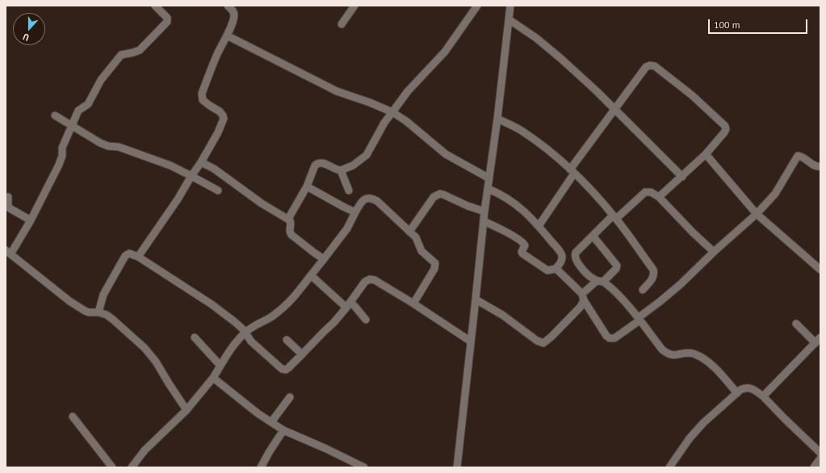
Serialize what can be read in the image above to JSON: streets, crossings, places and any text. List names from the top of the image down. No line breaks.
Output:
{"scale_bar":"100 m","north":"bottom"}
